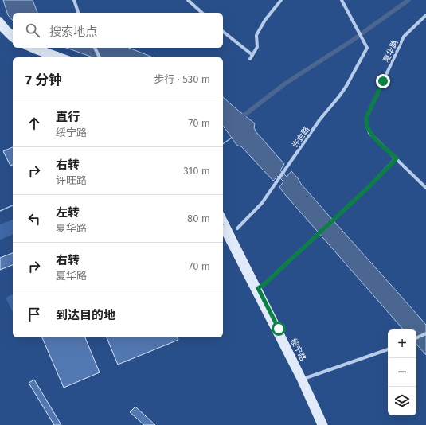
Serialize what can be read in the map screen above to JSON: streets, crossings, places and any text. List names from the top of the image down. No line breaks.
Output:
{"streets":{"main road":["绥宁路"],"street":["夏华路","许金路"]},"page":{"search":"搜索地点","heading":["7 分钟","步行 · 530 m"],"list":[["直行","绥宁路","70 m"],["右转","许旺路","310 m"],["左转","夏华路","80 m"],["右转","夏华路","70 m"],"到达目的地"],"map_buttons":["+","−"]}}
